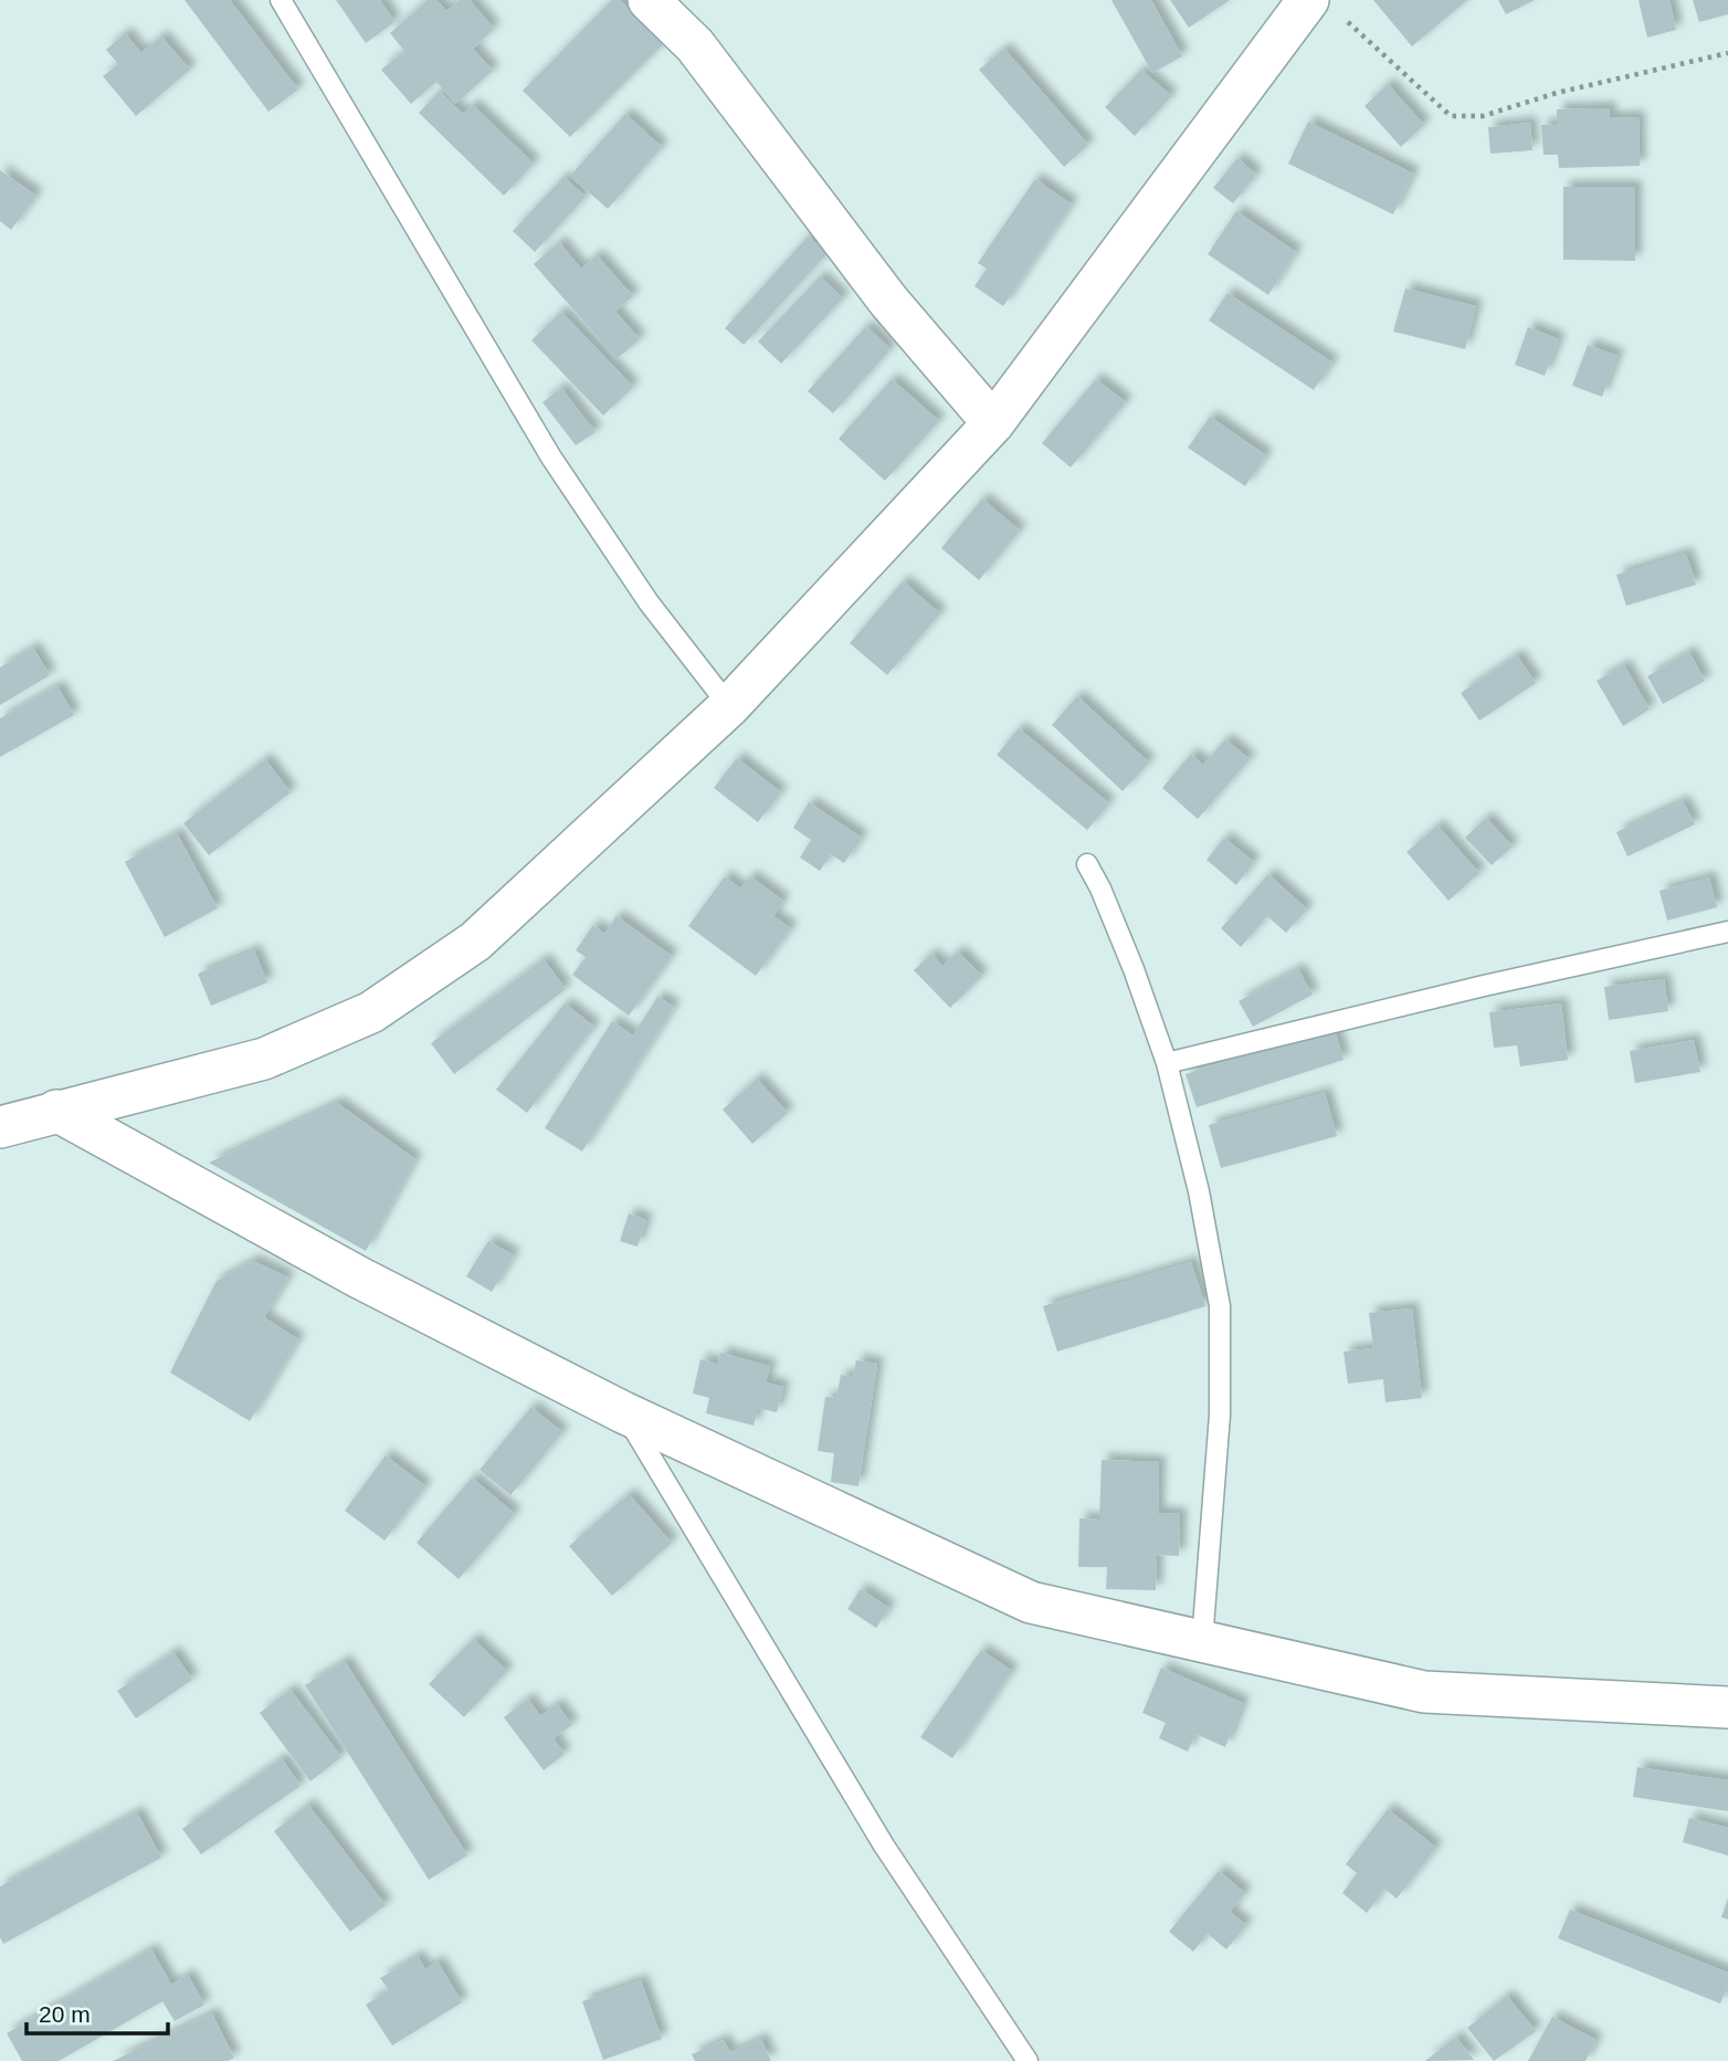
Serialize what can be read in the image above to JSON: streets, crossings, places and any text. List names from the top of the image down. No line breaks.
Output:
{"scale_bar":"20 m"}
